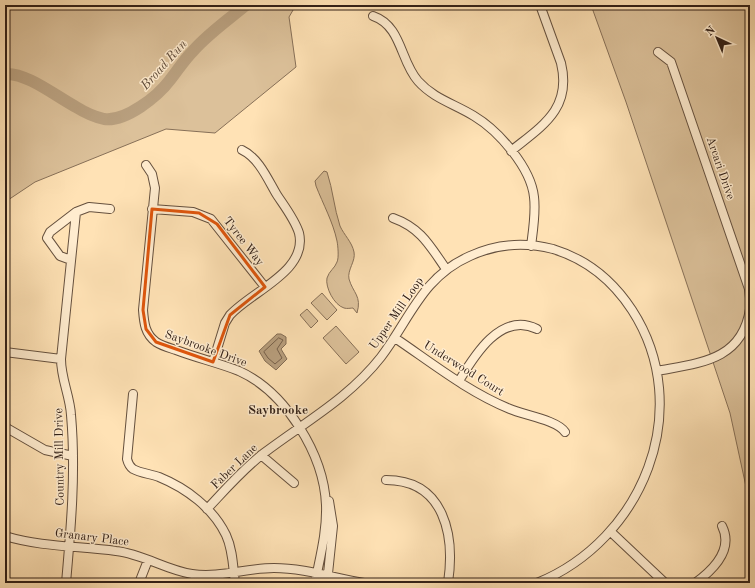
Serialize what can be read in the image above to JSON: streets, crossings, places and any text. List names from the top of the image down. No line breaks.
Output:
{"streets":{"street":["Arcari Drive","Tyree Way","Upper Mill Loop","Saybrooke Drive","Underwood Court","Country Mill Drive","Faber Lane","Granary Place"]},"crossings":[["Tyree Way","Saybrooke Drive"],["Upper Mill Loop","Saybrooke Drive"],["Upper Mill Loop","Underwood Court"],["Upper Mill Loop","Faber Lane"],["Saybrooke Drive","Faber Lane"],["Saybrooke Drive","Granary Place"],["Country Mill Drive","Granary Place"]],"districts":["Saybrooke"],"water":["Broad Run"],"north":"top left"}
